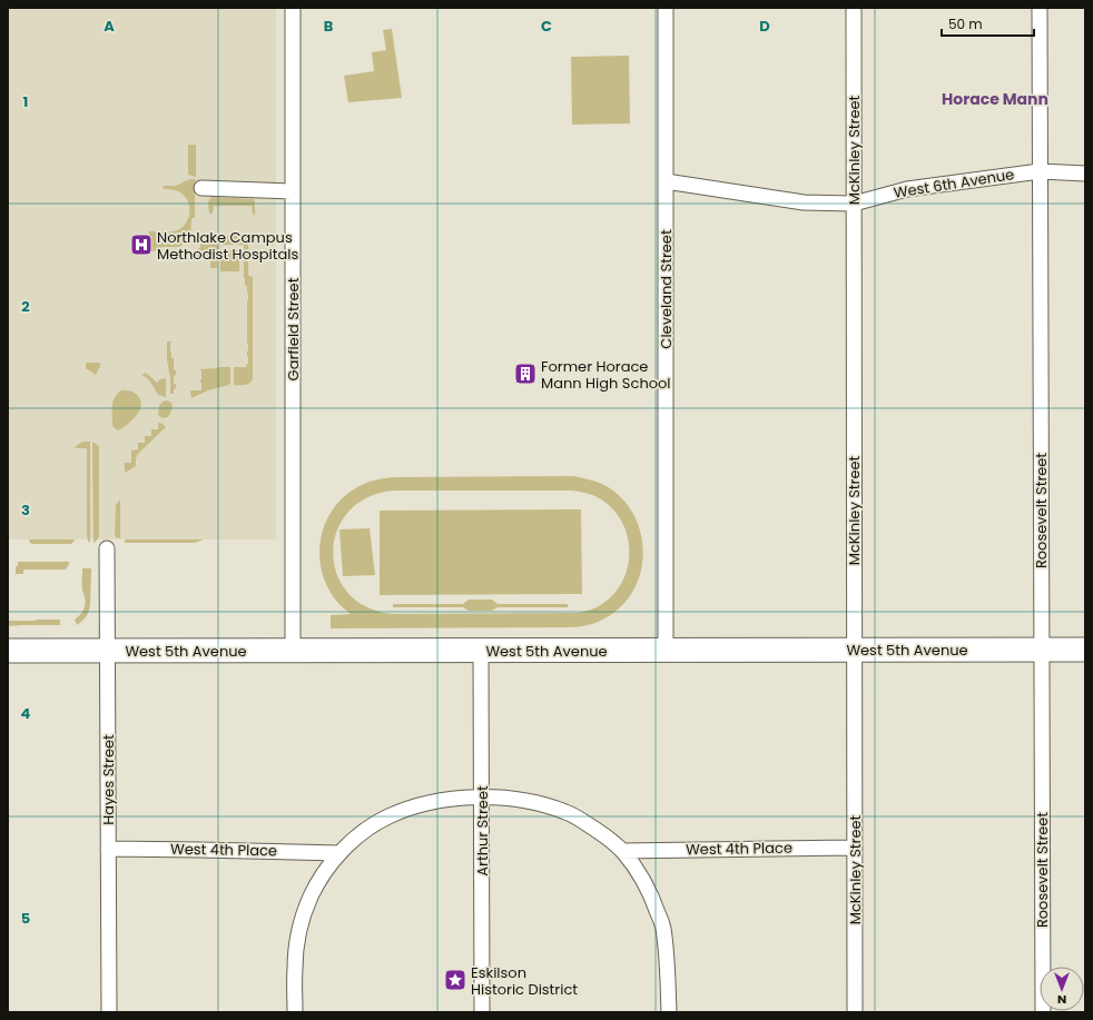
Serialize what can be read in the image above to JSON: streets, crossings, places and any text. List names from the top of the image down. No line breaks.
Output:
{"streets":{"main road":["West 5th Avenue"],"street":["McKinley Street","West 6th Avenue","Cleveland Street","Garfield Street","Roosevelt Street","Hayes Street","Arthur Street","West 4th Place"]},"crossings":[["McKinley Street","West 6th Avenue"],["McKinley Street","West 5th Avenue"],["McKinley Street","West 4th Place"],["West 6th Avenue","Cleveland Street"],["West 6th Avenue","Roosevelt Street"],["Cleveland Street","West 5th Avenue"],["Garfield Street","West 5th Avenue"],["Roosevelt Street","West 5th Avenue"],["West 5th Avenue","Hayes Street"],["West 5th Avenue","Arthur Street"],["Hayes Street","West 4th Place"]],"districts":["Horace Mann"],"places":{"hospital":["Northlake Campus Methodist Hospitals"],"building":["Former Horace Mann High School"],"place":["Eskilson Historic District"]},"scale_bar":"50 m","north":"bottom","grid":{"columns":["A","B","C","D"],"rows":["1","2","3","4","5"]}}
